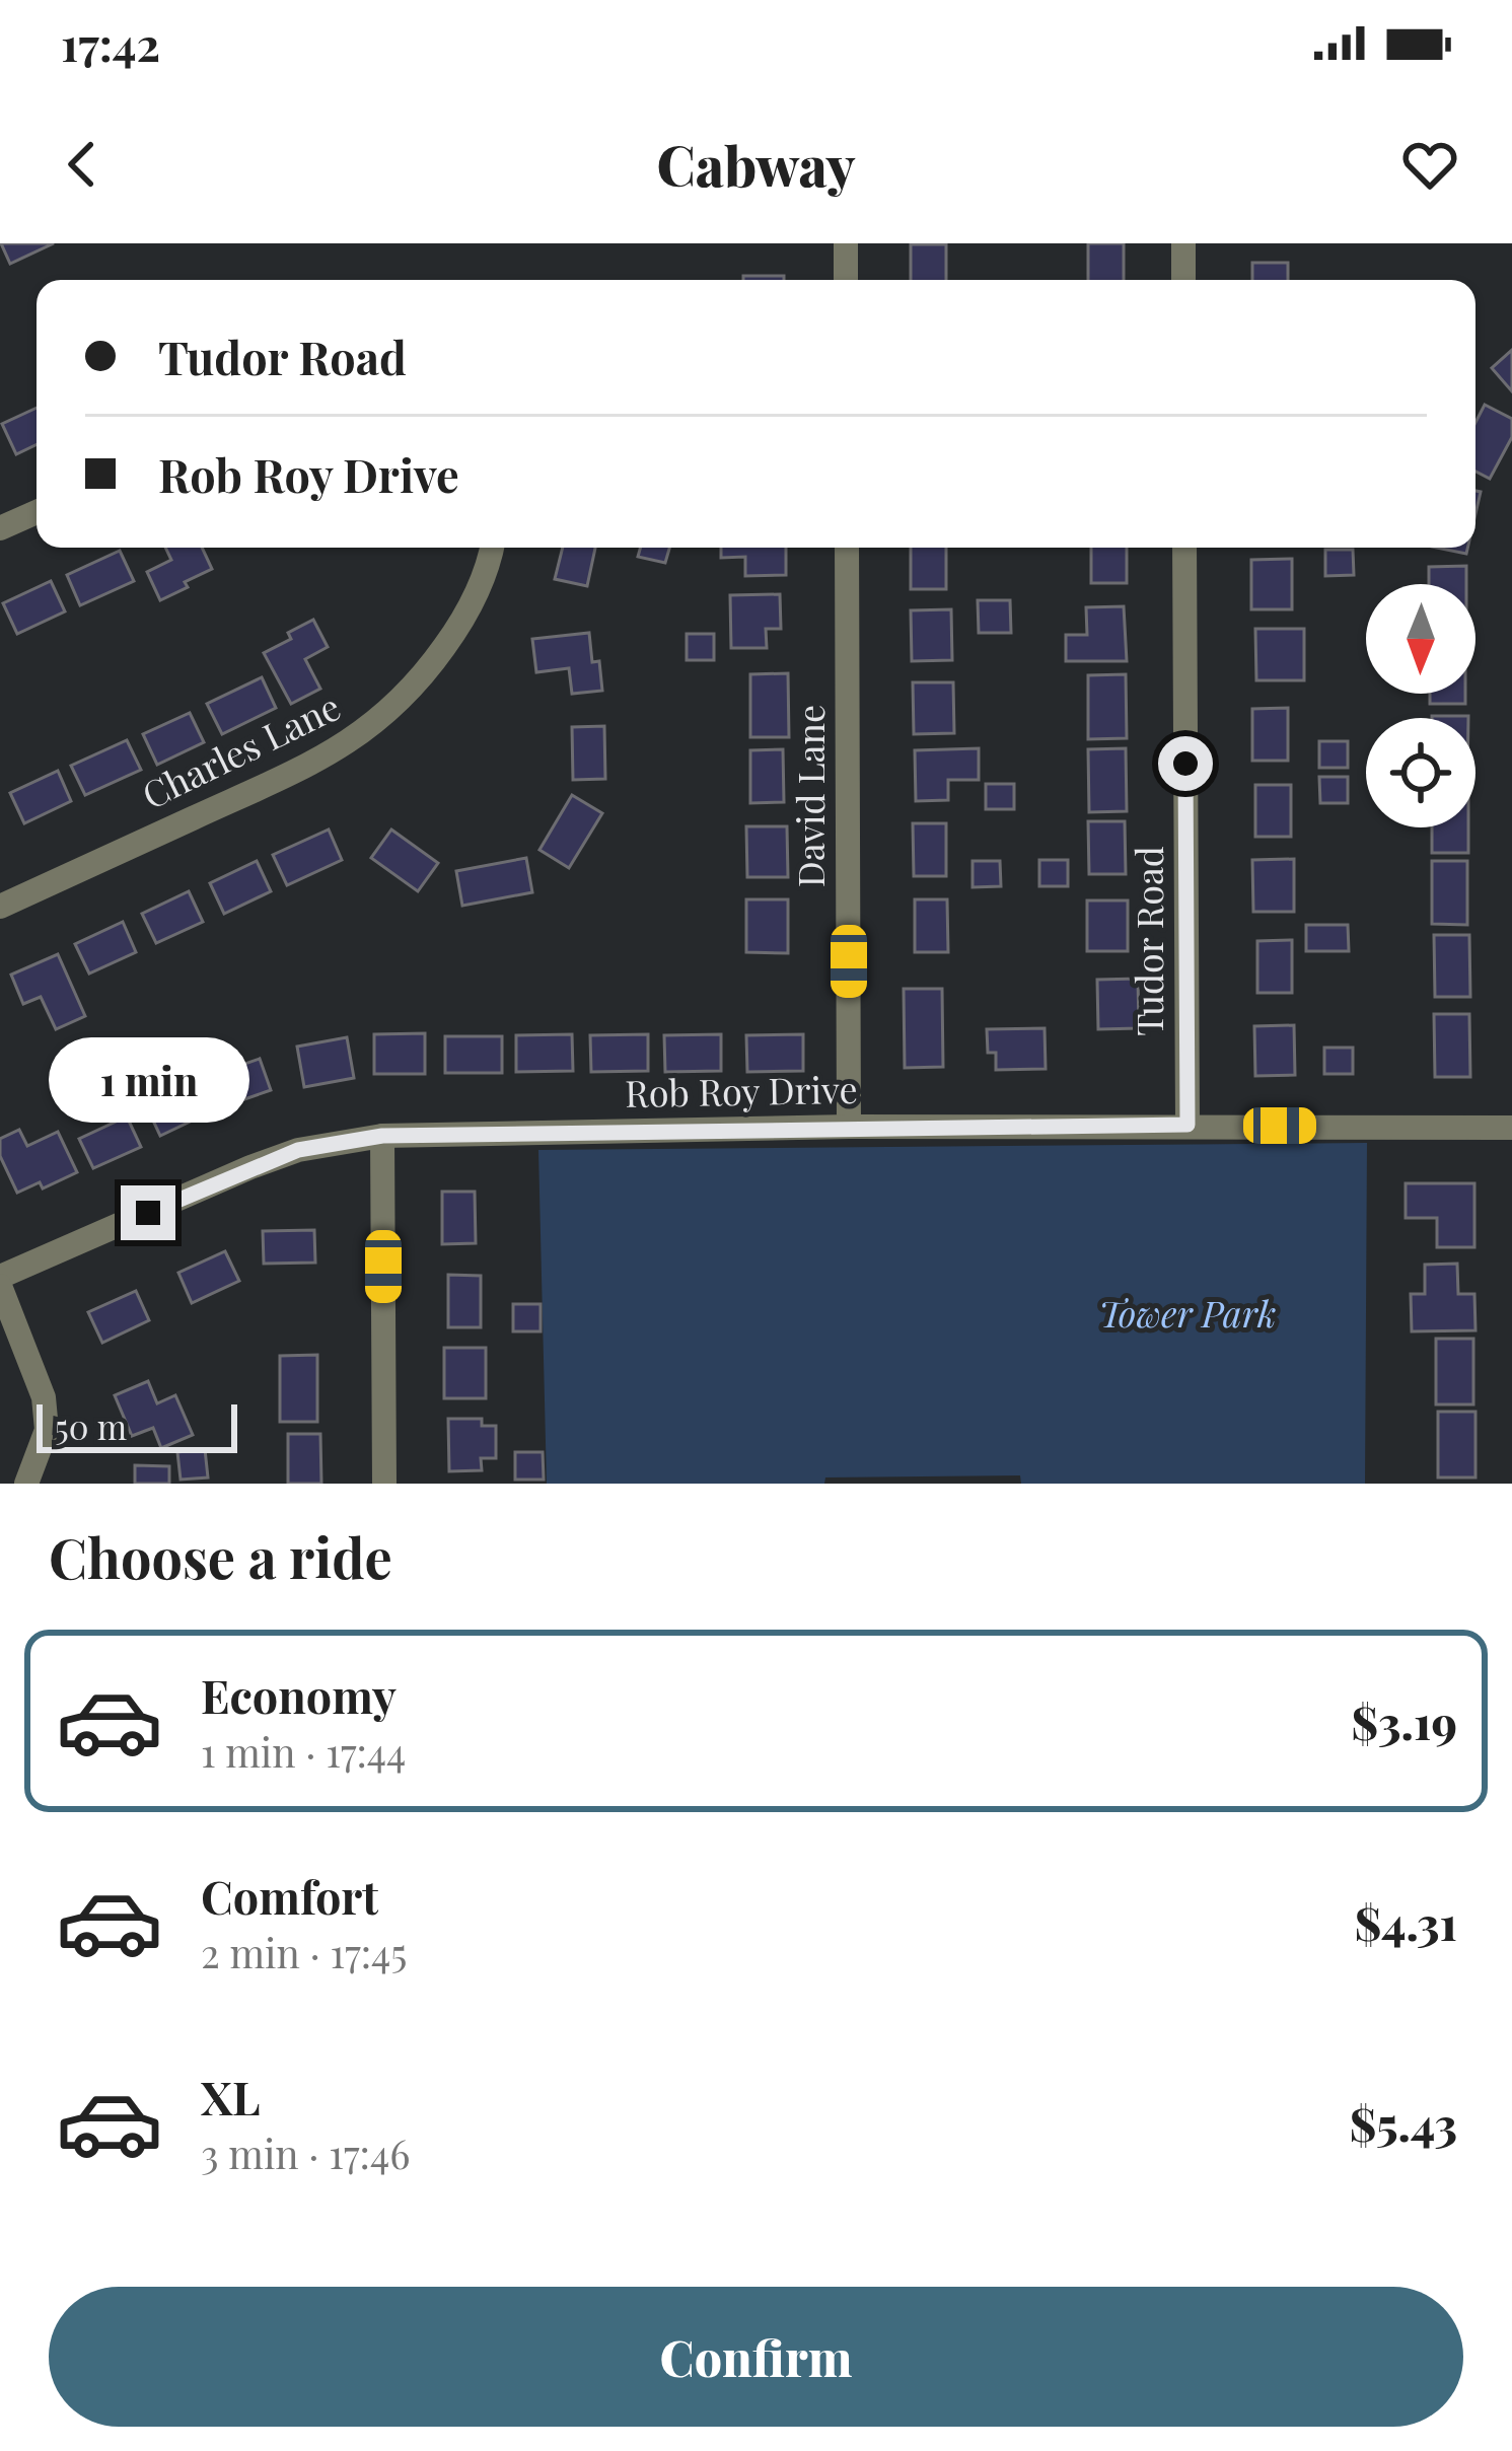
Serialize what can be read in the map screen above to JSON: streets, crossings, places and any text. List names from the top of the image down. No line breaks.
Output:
{"streets":{"street":["Charles Lane","David Lane","Tudor Road","Rob Roy Drive"]},"crossings":[["David Lane","Rob Roy Drive"],["Tudor Road","Rob Roy Drive"]],"parks":["Tower Park"],"scale_bar":"50 m","north":"bottom","page":{"status":"17:42","header":"Cabway","banner":["Tudor Road","Rob Roy Drive"],"bubble":"1 min","scale":"50 m","heading":"Choose a ride","list":[{"name":"Economy","note":"1 min · 17:44","value":"$3.19"},{"name":"Comfort","note":"2 min · 17:45","value":"$4.31"},{"name":"XL","note":"3 min · 17:46","value":"$5.43"}],"buttons":"Confirm"}}
